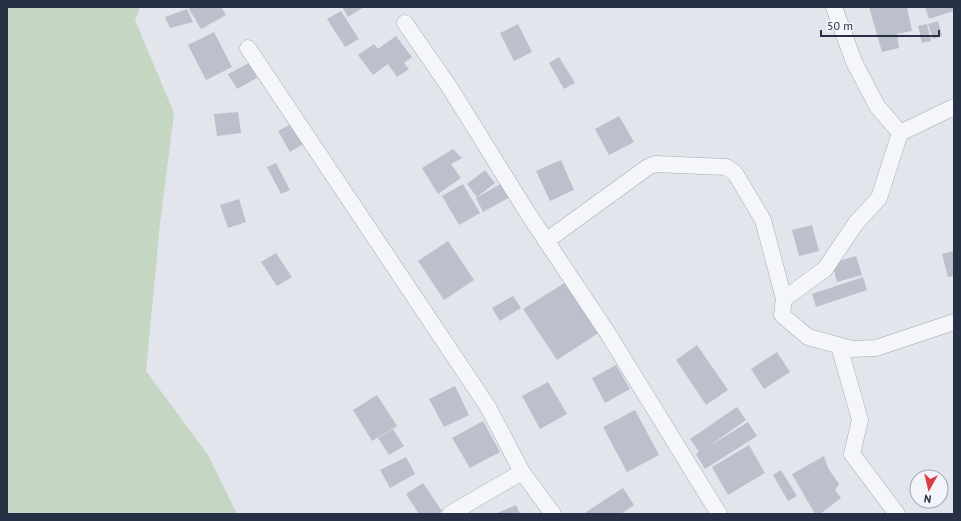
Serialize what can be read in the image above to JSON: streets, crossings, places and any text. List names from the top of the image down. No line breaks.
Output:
{"scale_bar":"50 m","north":"bottom"}
